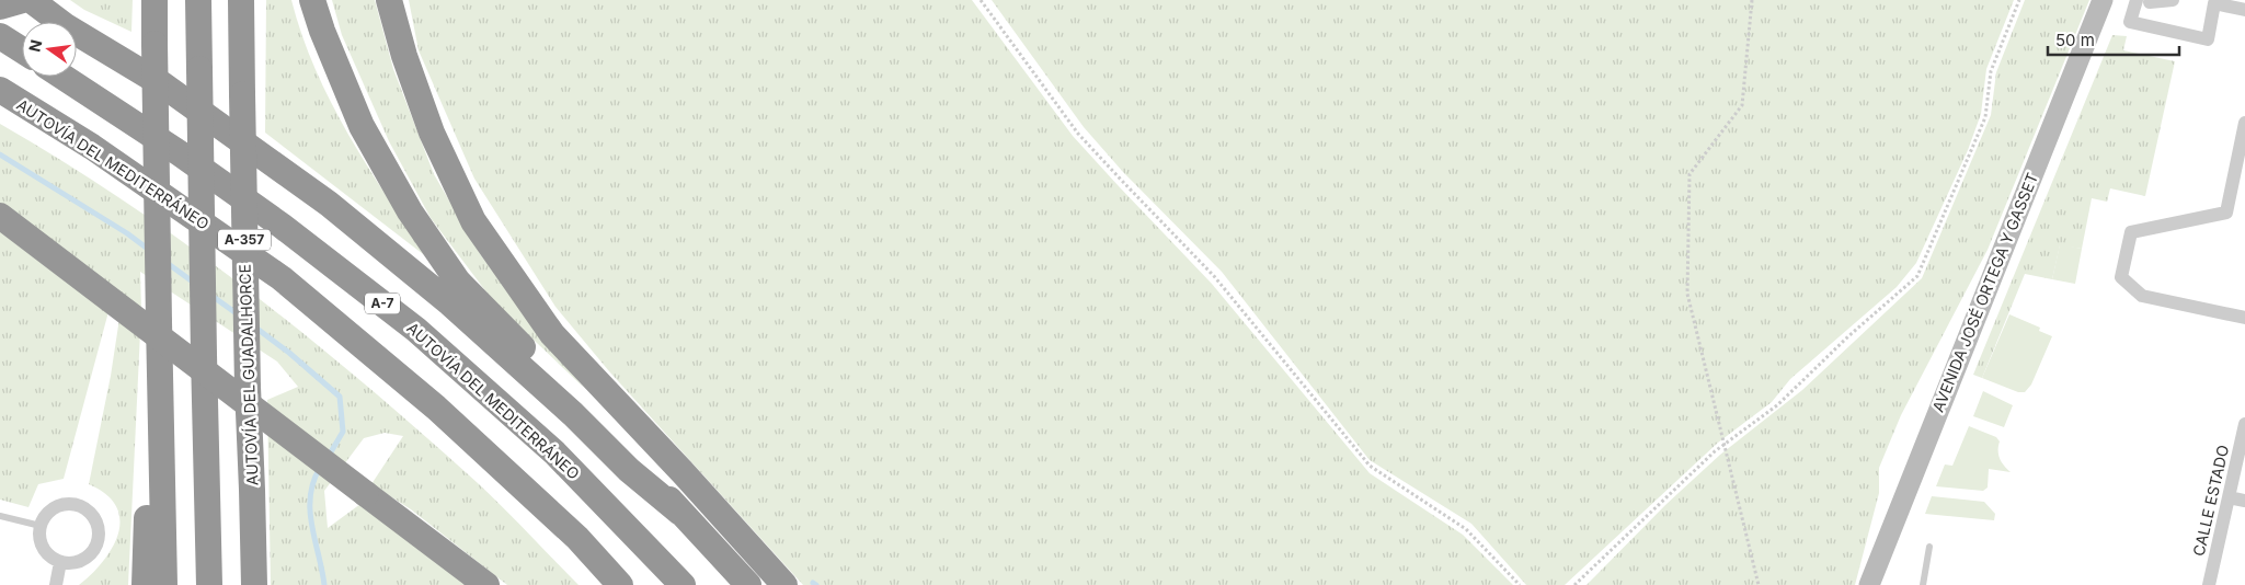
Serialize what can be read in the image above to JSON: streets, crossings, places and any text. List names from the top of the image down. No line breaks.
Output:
{"streets":{"highway":["AUTOVÍA DEL MEDITERRÁNEO","A-357","A-7","AUTOVÍA DEL GUADALHORCE"],"main road":["AVENIDA JOSÉ ORTEGA Y GASSET"],"street":["CALLE ESTADO"]},"scale_bar":"50 m","north":"left"}
